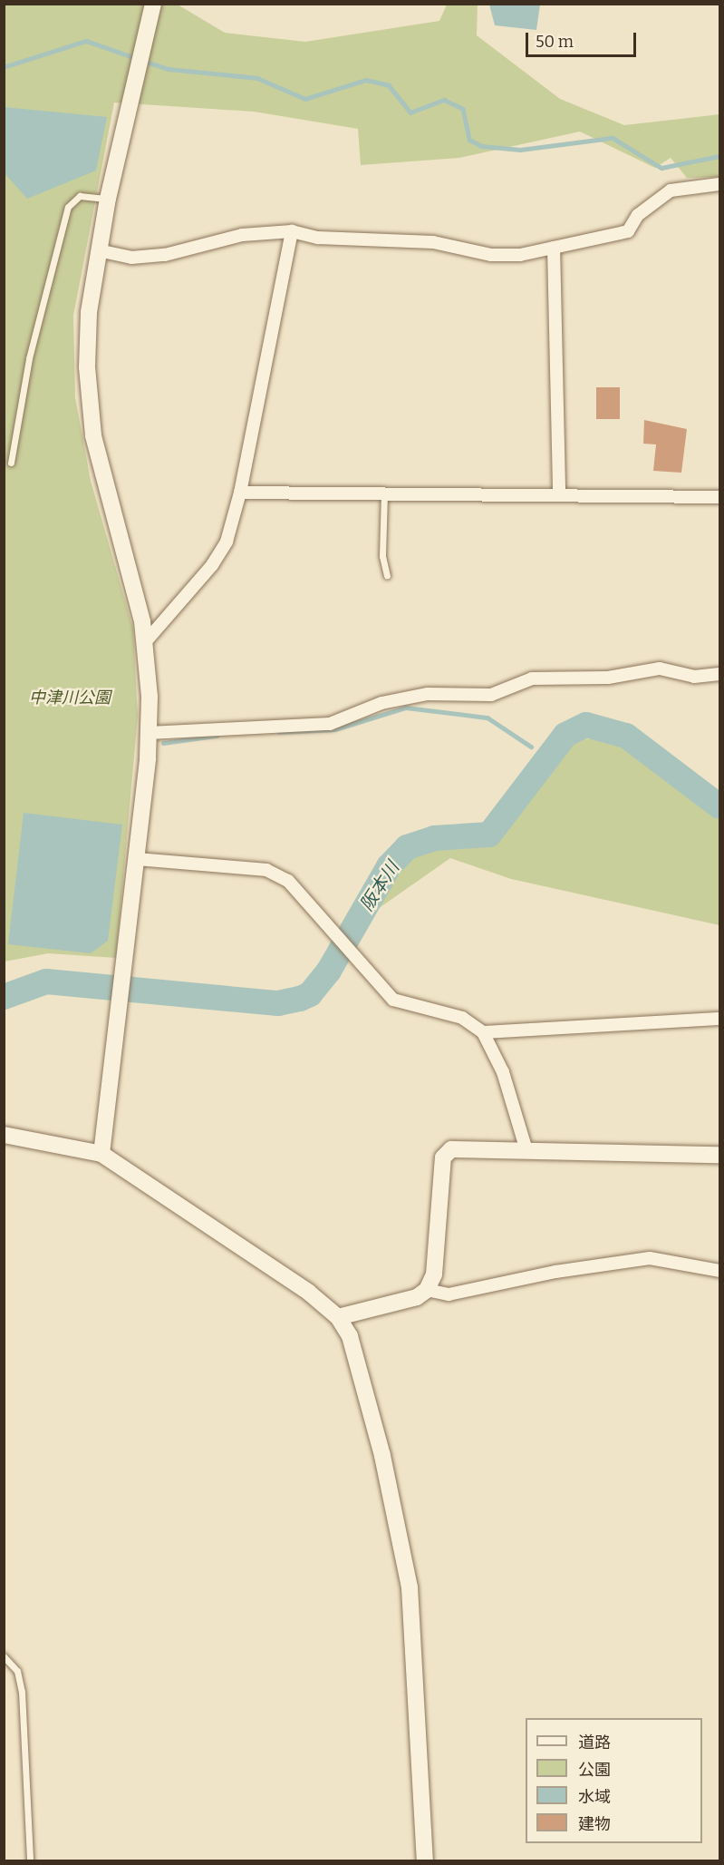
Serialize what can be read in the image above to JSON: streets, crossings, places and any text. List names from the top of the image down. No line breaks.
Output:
{"water":["阪本川"],"parks":["中津川公園"],"legend":["道路","公園","水域","建物"],"scale_bar":"50 m"}
